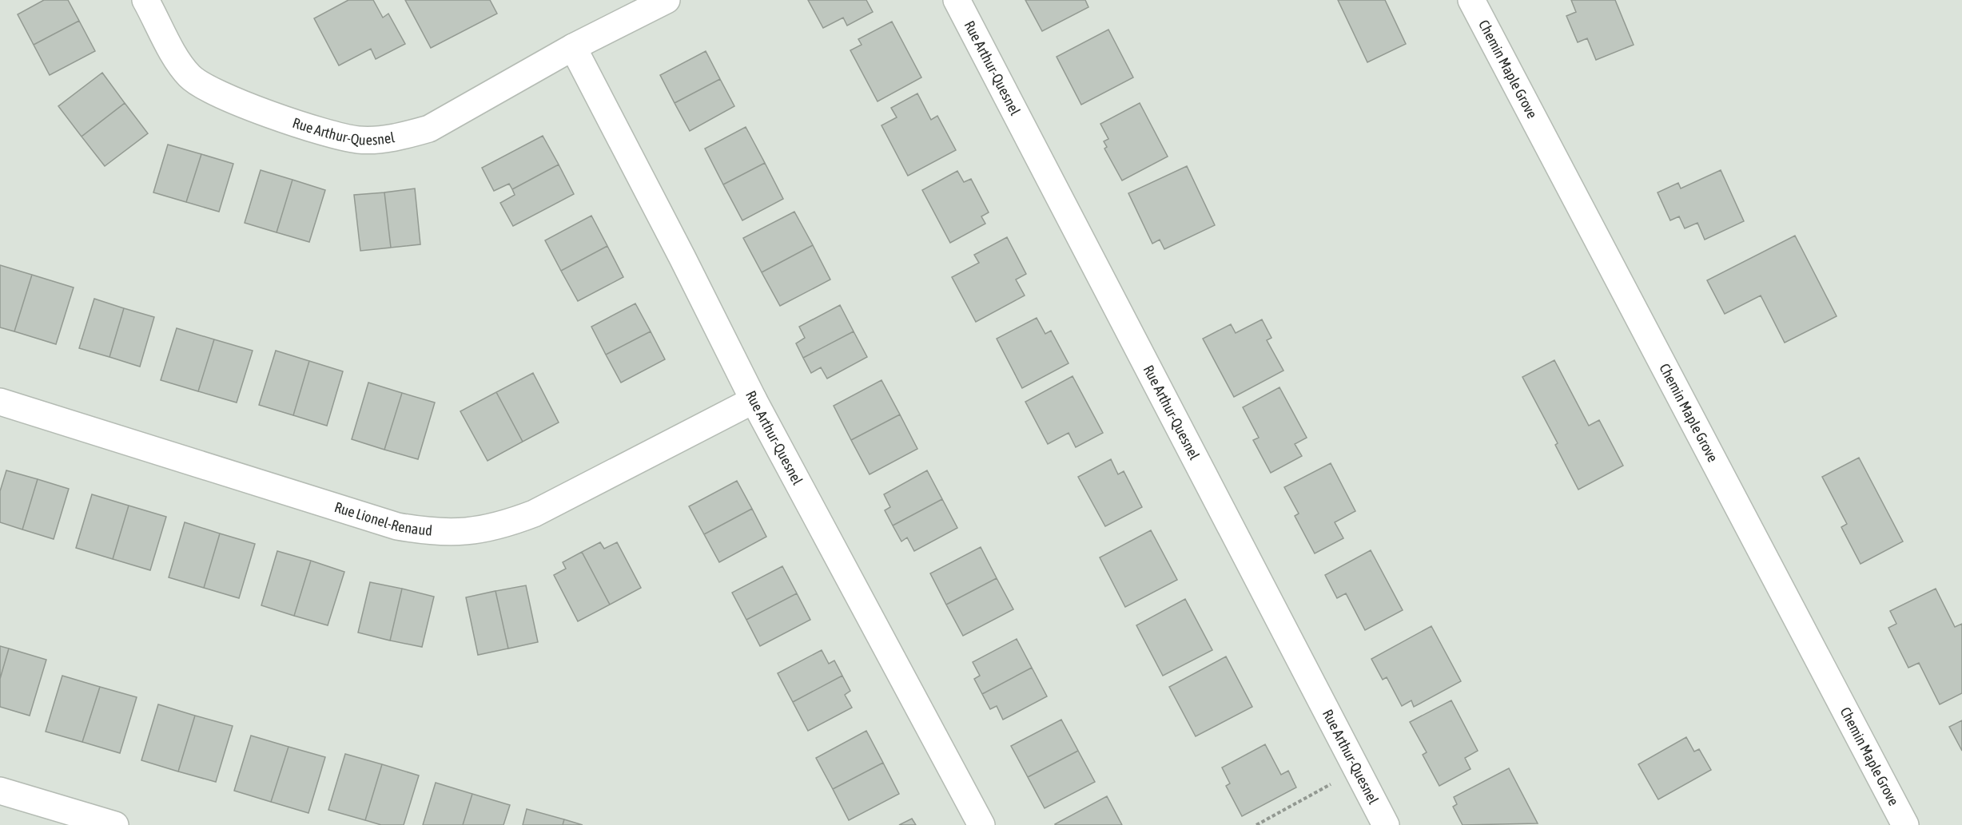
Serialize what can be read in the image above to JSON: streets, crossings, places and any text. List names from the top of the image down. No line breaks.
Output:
{"streets":{"street":["Rue Arthur-Quesnel","Chemin Maple Grove","Rue Lionel-Renaud"]},"crossings":[["Rue Arthur-Quesnel","Rue Lionel-Renaud"]]}
